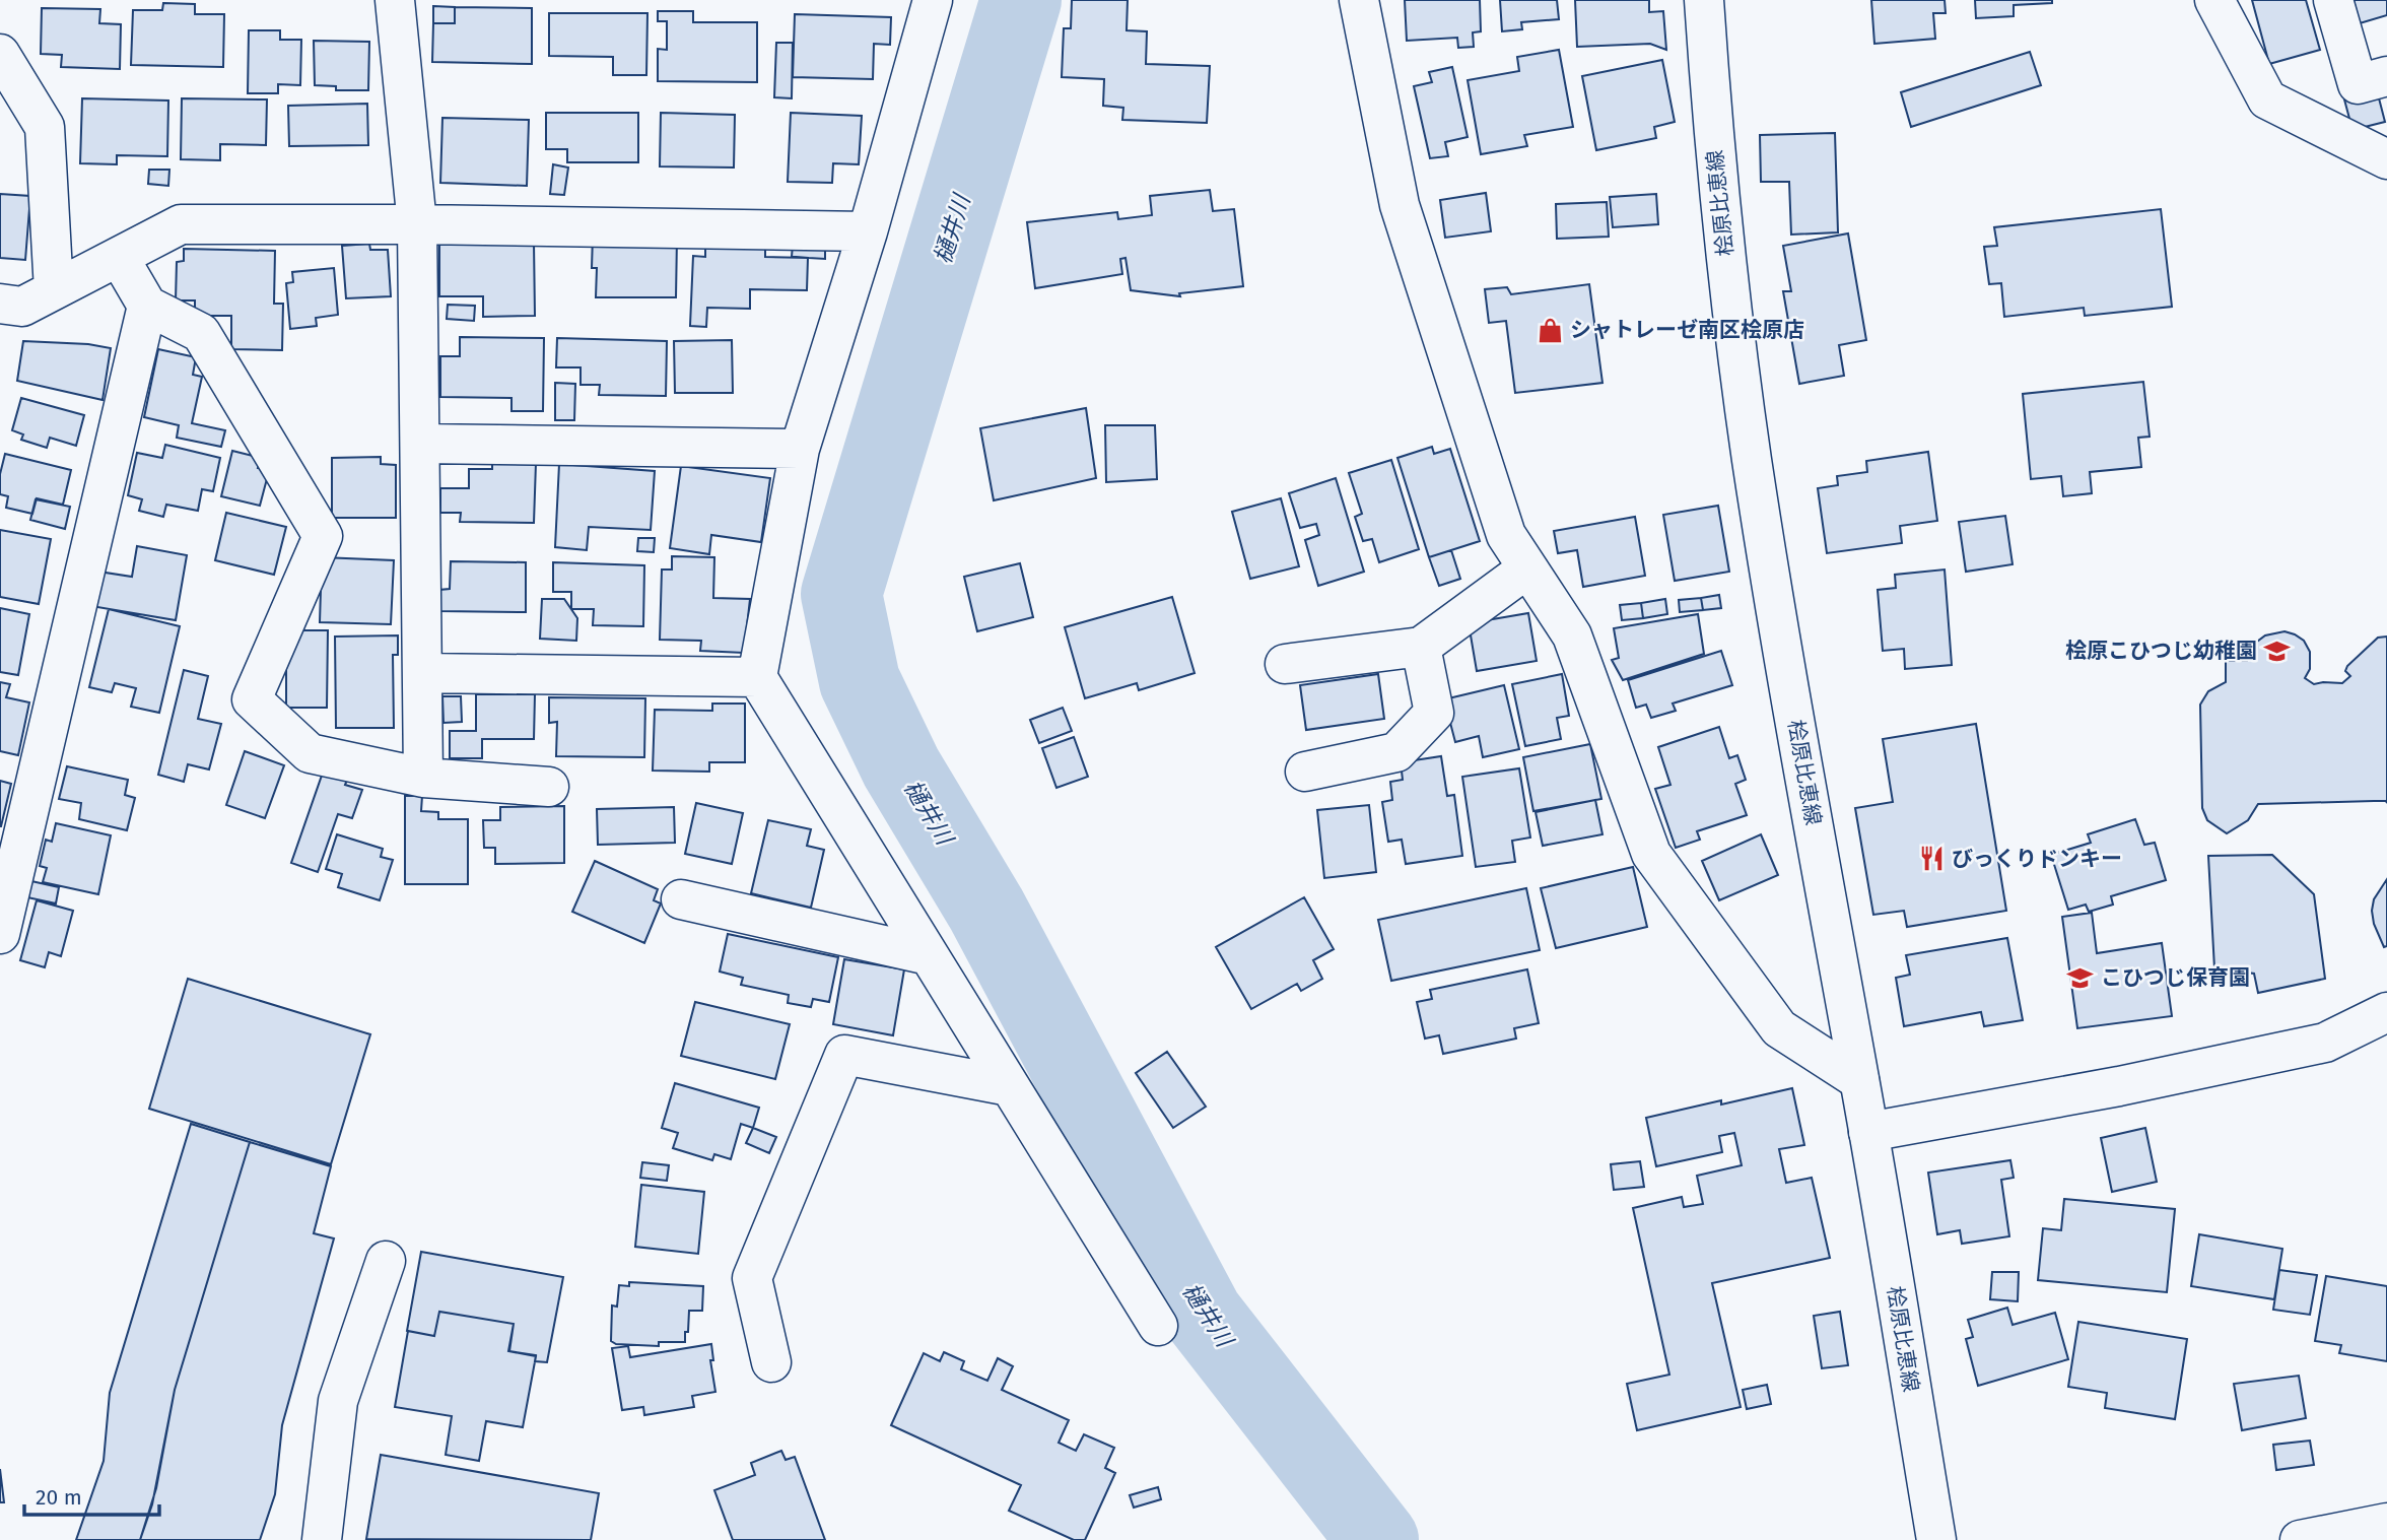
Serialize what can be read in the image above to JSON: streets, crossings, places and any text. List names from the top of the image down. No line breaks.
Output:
{"streets":{"street":["桧原比恵線"]},"water":["樋井川"],"places":{"shop":["シャトレーゼ南区桧原店"],"school or university":["桧原こひつじ幼稚園","こひつじ保育園"],"restaurant":["びっくりドンキー"]},"scale_bar":"20 m"}
